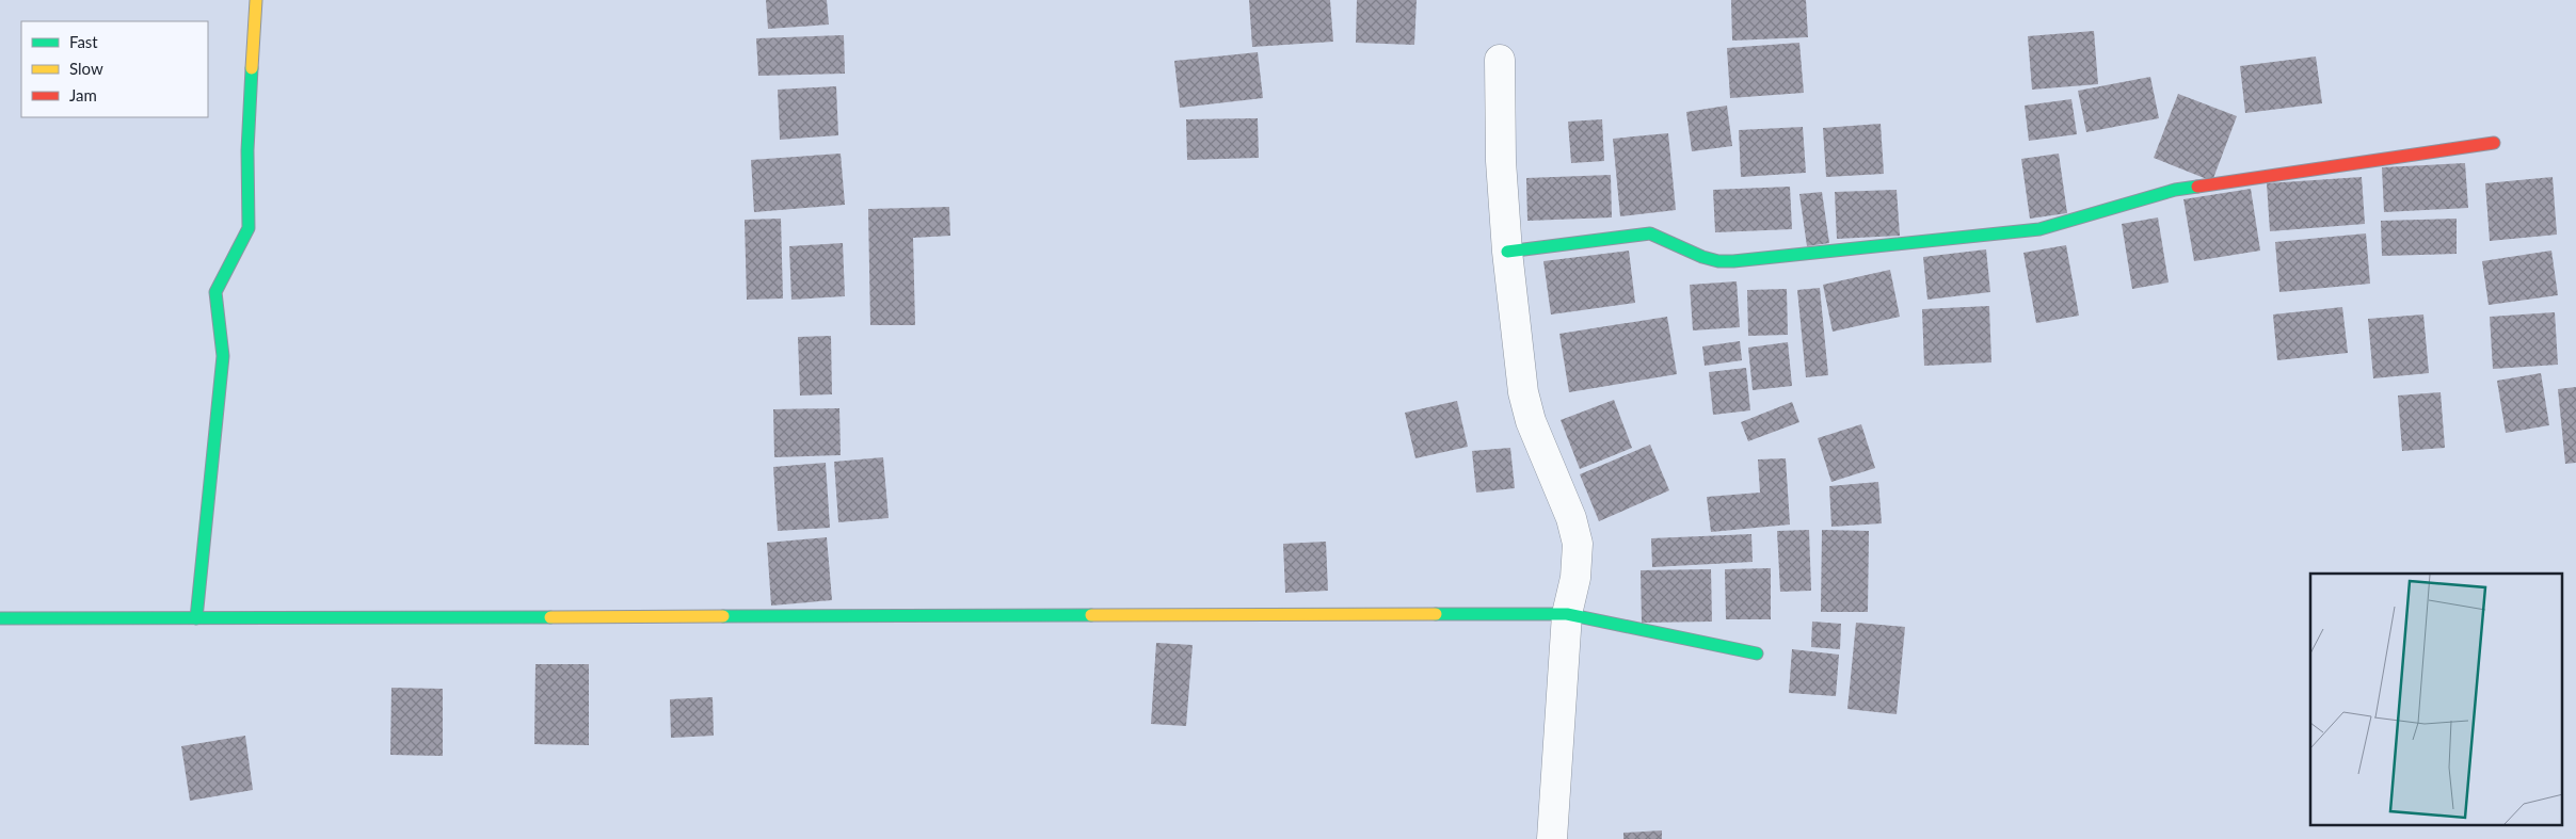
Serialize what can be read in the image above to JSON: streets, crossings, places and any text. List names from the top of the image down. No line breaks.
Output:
{"legend":["Fast","Slow","Jam"]}
